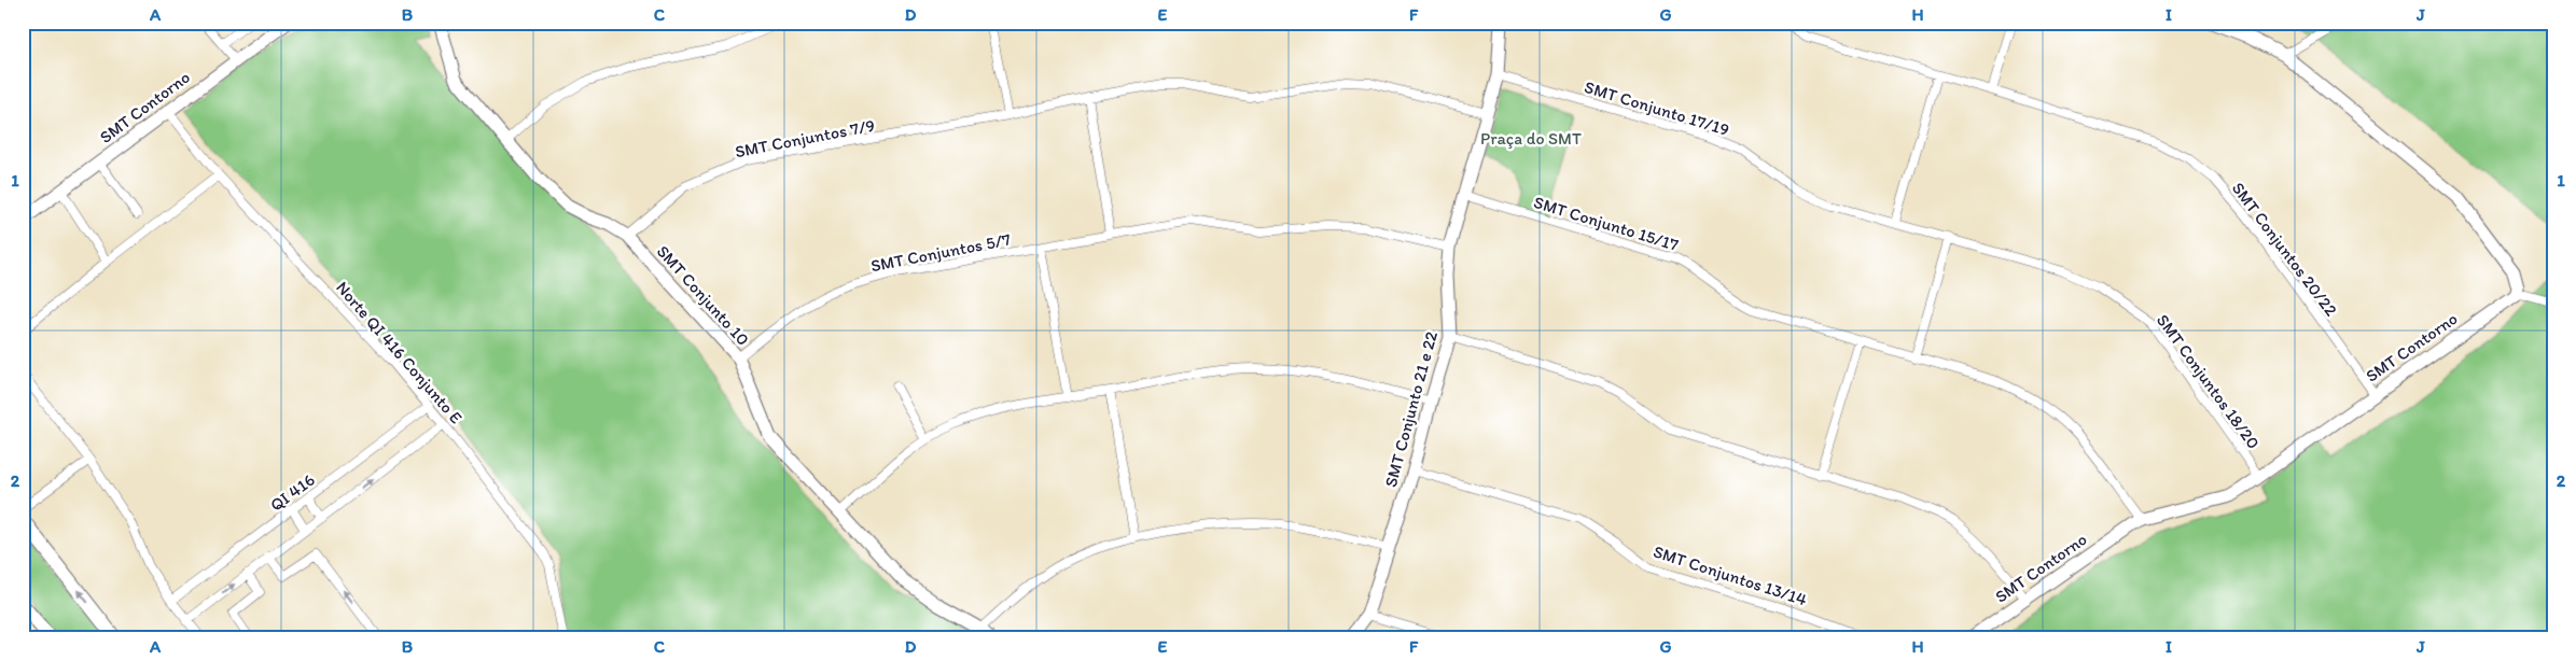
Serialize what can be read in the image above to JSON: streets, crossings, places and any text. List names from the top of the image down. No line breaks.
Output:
{"streets":{"street":["SMT Contorno","SMT Conjunto 17/19","SMT Conjuntos 7/9","SMT Conjunto 15/17","SMT Conjuntos 20/22","SMT Conjuntos 5/7","SMT Conjunto 10","Norte QI 416 Conjunto E","SMT Conjuntos 18/20","SMT Conjunto 21 e 22","QI 416","SMT Conjuntos 13/14"]},"crossings":[["SMT Contorno","SMT Conjunto 15/17"],["SMT Contorno","SMT Conjuntos 20/22"],["SMT Contorno","Norte QI 416 Conjunto E"],["SMT Contorno","SMT Conjuntos 18/20"],["SMT Conjunto 17/19","SMT Conjuntos 18/20"],["SMT Conjunto 17/19","SMT Conjunto 21 e 22"],["SMT Conjuntos 7/9","SMT Conjunto 10"],["SMT Conjuntos 7/9","SMT Conjunto 21 e 22"],["SMT Conjunto 15/17","SMT Conjunto 21 e 22"],["SMT Conjuntos 5/7","SMT Conjunto 10"],["SMT Conjuntos 5/7","SMT Conjunto 21 e 22"],["Norte QI 416 Conjunto E","QI 416"],["SMT Conjunto 21 e 22","SMT Conjuntos 13/14"]],"parks":["Praça do SMT"],"grid":{"columns":["A","B","C","D","E","F","G","H","I","J"],"rows":["1","2"]}}
